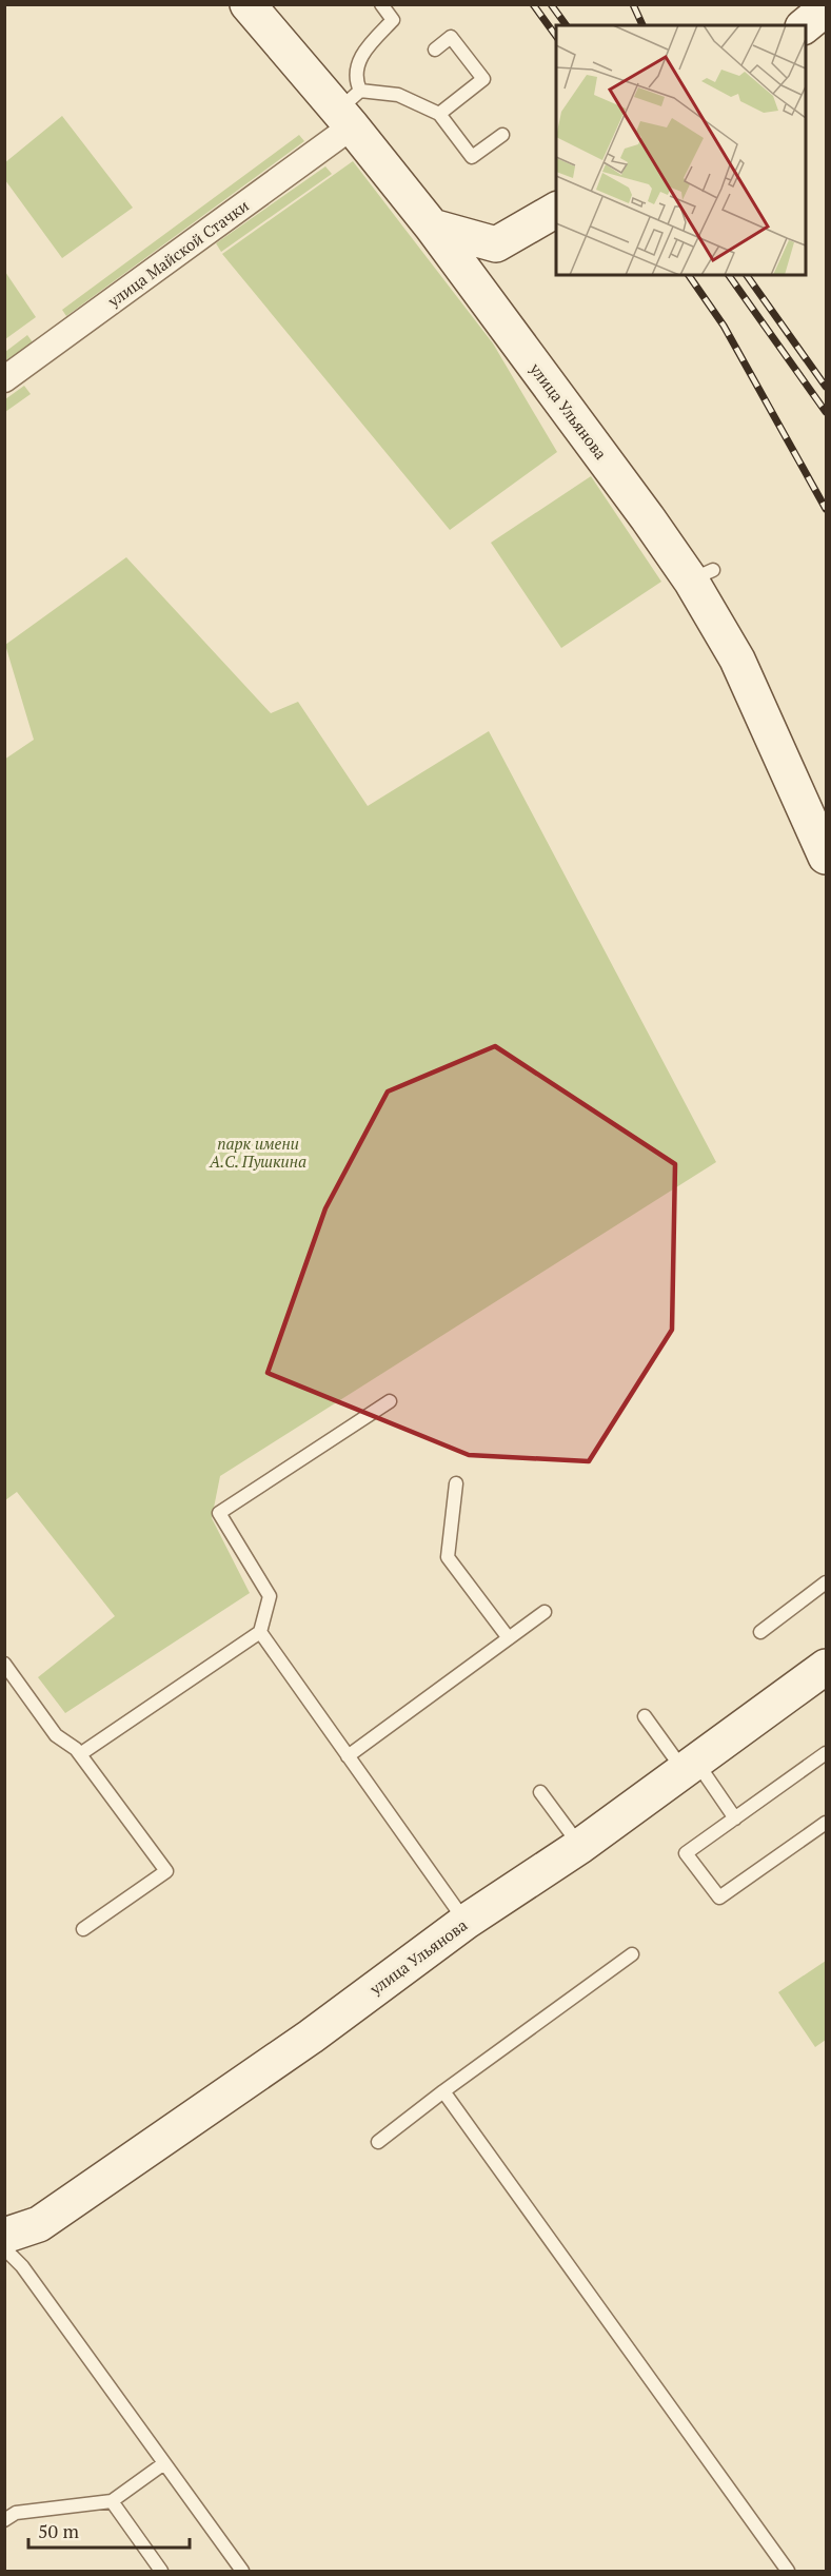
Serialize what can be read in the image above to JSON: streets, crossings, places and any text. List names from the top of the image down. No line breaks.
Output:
{"streets":{"main road":["улица Ульянова"],"street":["улица Майской Стачки"]},"crossings":[["улица Майской Стачки","улица Ульянова"]],"parks":["парк имени А.С. Пушкина"],"scale_bar":"50 m"}
